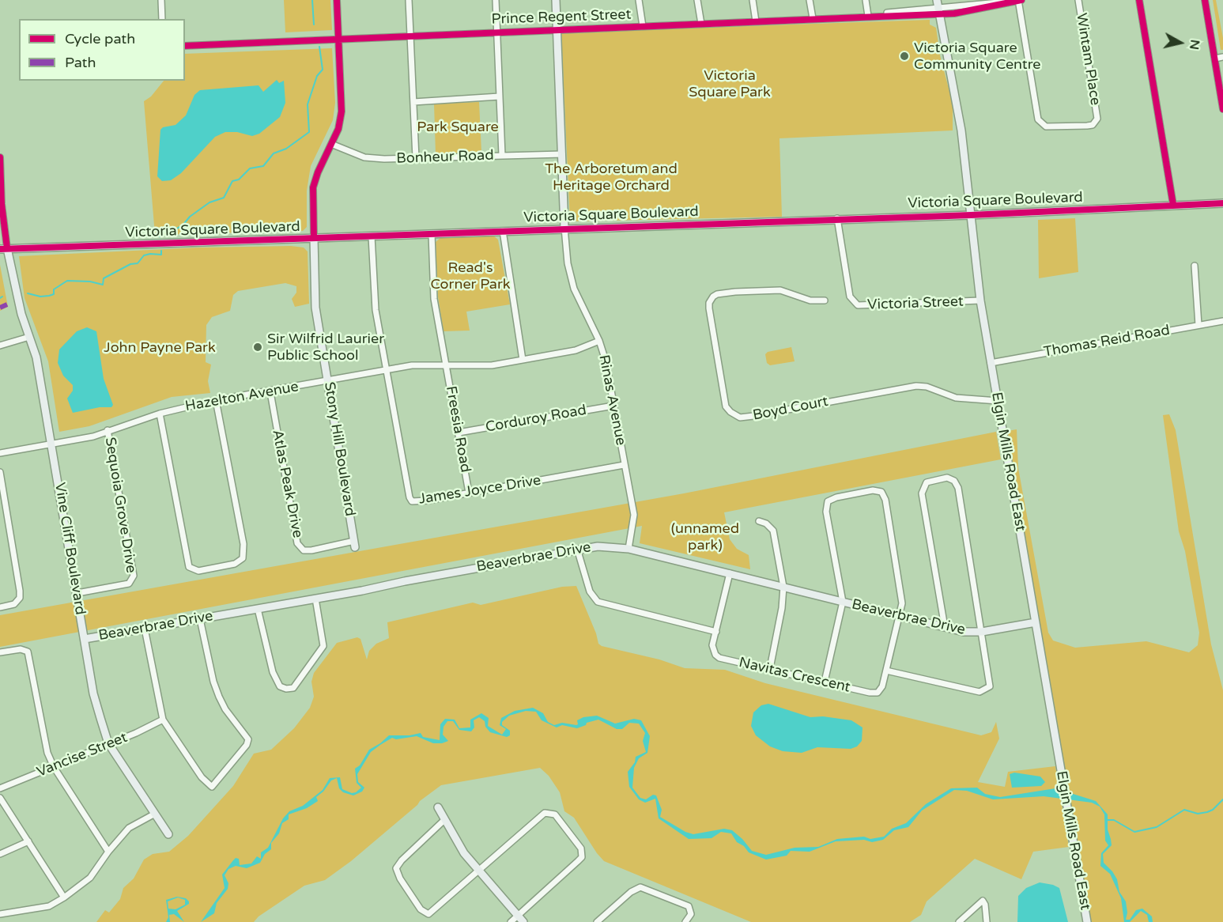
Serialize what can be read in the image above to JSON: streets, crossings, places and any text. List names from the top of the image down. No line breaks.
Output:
{"streets":{"street":["Prince Regent Street","Wintam Place","Bonheur Road","Victoria Square Boulevard","Victoria Street","Thomas Reid Road","Hazelton Avenue","Rinas Avenue","Boyd Court","Corduroy Road","Freesia Road","Stony Hill Boulevard","Elgin Mills Road East","Atlas Peak Drive","James Joyce Drive","Sequoia Grove Drive","Vine Cliff Boulevard","Beaverbrae Drive","Navitas Crescent","Vancise Street"]},"crossings":[["Prince Regent Street","Wintam Place"],["Prince Regent Street","Elgin Mills Road East"],["Victoria Square Boulevard","Victoria Street"],["Victoria Square Boulevard","Rinas Avenue"],["Victoria Square Boulevard","Freesia Road"],["Victoria Square Boulevard","Stony Hill Boulevard"],["Victoria Square Boulevard","Elgin Mills Road East"],["Victoria Square Boulevard","James Joyce Drive"],["Victoria Square Boulevard","Vine Cliff Boulevard"],["Victoria Street","Elgin Mills Road East"],["Thomas Reid Road","Elgin Mills Road East"],["Hazelton Avenue","Rinas Avenue"],["Hazelton Avenue","Freesia Road"],["Hazelton Avenue","Stony Hill Boulevard"],["Hazelton Avenue","Atlas Peak Drive"],["Hazelton Avenue","James Joyce Drive"],["Hazelton Avenue","Sequoia Grove Drive"],["Hazelton Avenue","Vine Cliff Boulevard"],["Rinas Avenue","Corduroy Road"],["Rinas Avenue","James Joyce Drive"],["Rinas Avenue","Beaverbrae Drive"],["Boyd Court","Elgin Mills Road East"],["Corduroy Road","Freesia Road"],["Freesia Road","James Joyce Drive"],["Stony Hill Boulevard","Atlas Peak Drive"],["Elgin Mills Road East","Beaverbrae Drive"],["Sequoia Grove Drive","Vine Cliff Boulevard"],["Vine Cliff Boulevard","Beaverbrae Drive"],["Vine Cliff Boulevard","Vancise Street"],["Beaverbrae Drive","Navitas Crescent"]],"parks":["Victoria Square Park","Park Square","The Arboretum and Heritage Orchard","Read's Corner Park","John Payne Park","(unnamed park)"],"places":["Victoria Square Community Centre","Sir Wilfrid Laurier Public School"],"legend":["Cycle path","Path"],"north":"right"}
